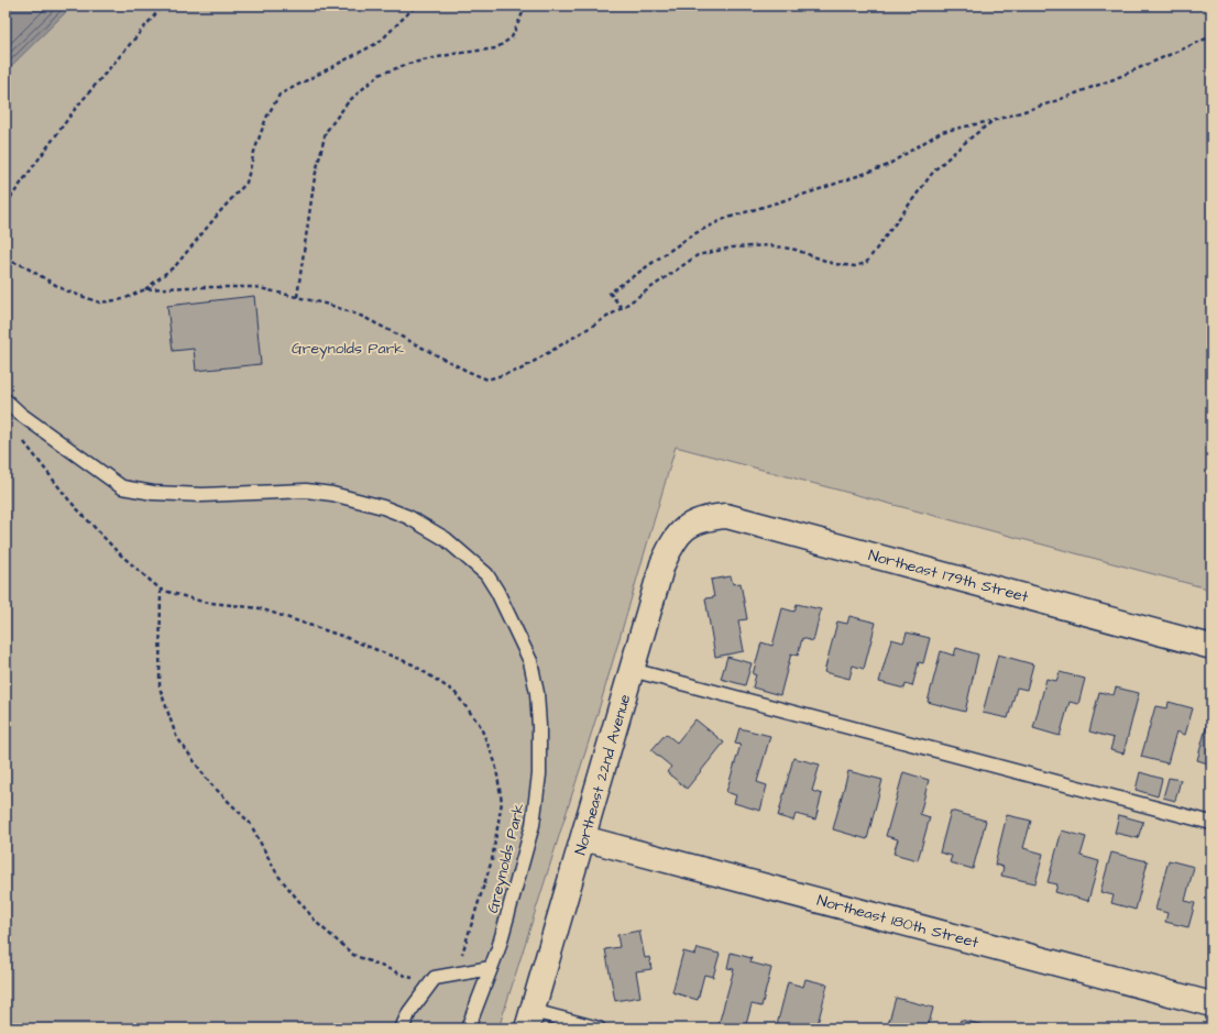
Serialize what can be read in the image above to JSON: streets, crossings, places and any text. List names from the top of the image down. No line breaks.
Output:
{"streets":{"street":["Northeast 179th Street","Northeast 22nd Avenue","Northeast 180th Street"],"lane":["Greynolds Park"]},"crossings":[["Northeast 179th Street","Northeast 22nd Avenue"],["Northeast 22nd Avenue","Northeast 180th Street"]],"parks":["Greynolds Park"]}
